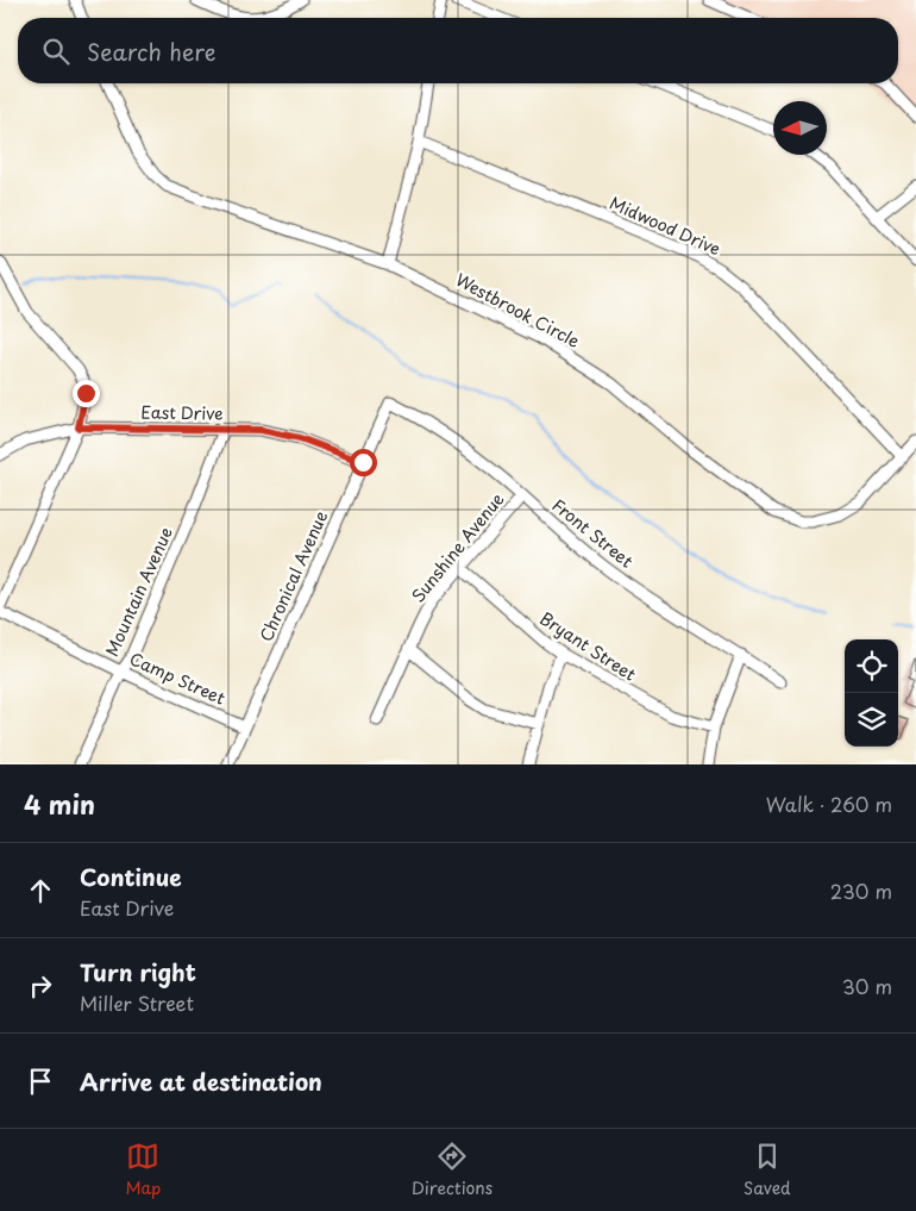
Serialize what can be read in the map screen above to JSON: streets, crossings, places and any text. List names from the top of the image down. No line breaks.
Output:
{"streets":{"street":["Midwood Drive","Westbrook Circle","East Drive","Front Street","Sunshine Avenue","Chronical Avenue","Mountain Avenue","Bryant Street","Camp Street"]},"crossings":[["Midwood Drive","Westbrook Circle"],["East Drive","Chronical Avenue"],["East Drive","Mountain Avenue"],["Front Street","Sunshine Avenue"],["Front Street","Chronical Avenue"],["Sunshine Avenue","Bryant Street"],["Chronical Avenue","Camp Street"],["Mountain Avenue","Camp Street"]],"north":"left","page":{"search":"Search here","heading":["4 min","Walk · 260 m"],"list":[["Continue","East Drive","230 m"],["Turn right","Miller Street","30 m"],"Arrive at destination"],"nav":["Map","Directions","Saved"]}}
